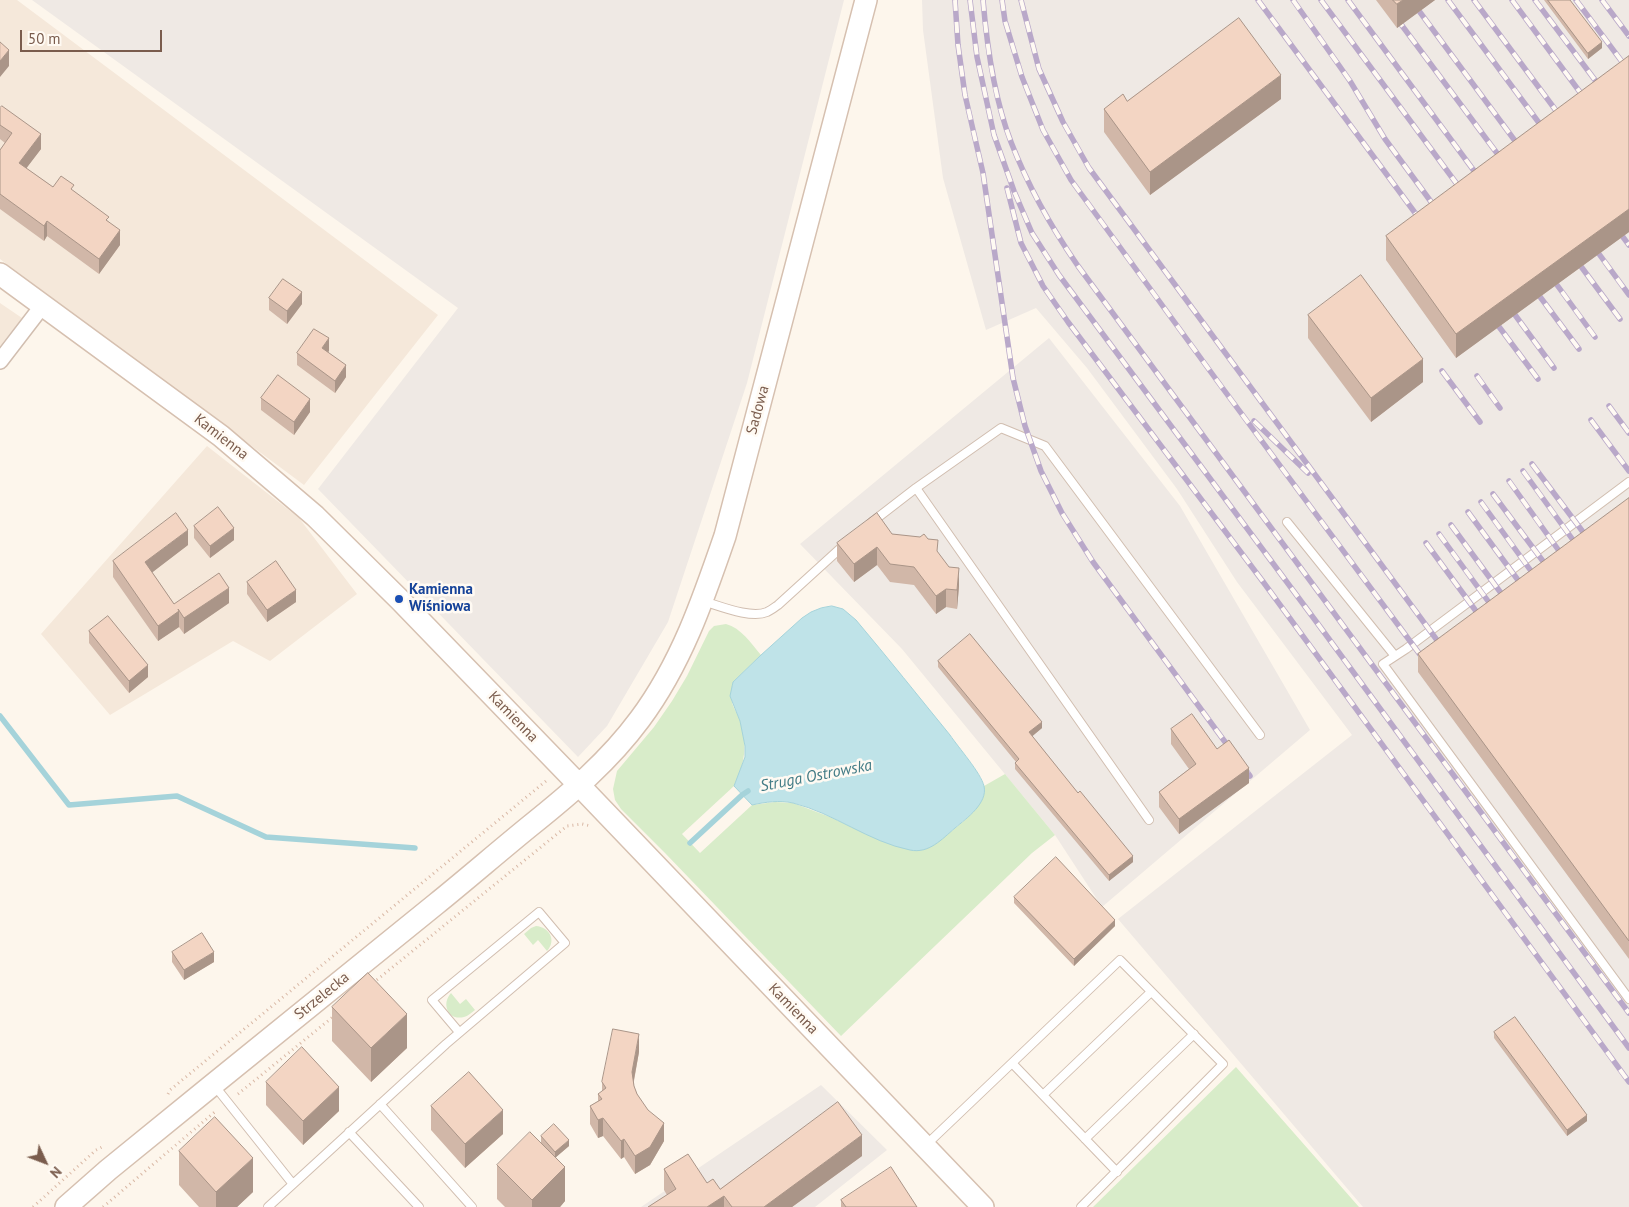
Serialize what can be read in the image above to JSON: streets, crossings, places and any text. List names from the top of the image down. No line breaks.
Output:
{"streets":{"street":["Sadowa","Kamienna","Strzelecka"]},"crossings":[["Sadowa","Kamienna"],["Sadowa","Strzelecka"],["Kamienna","Strzelecka"]],"water":["Struga Ostrowska"],"places":["Kamienna Wiśniowa"],"scale_bar":"50 m","north":"bottom right"}
